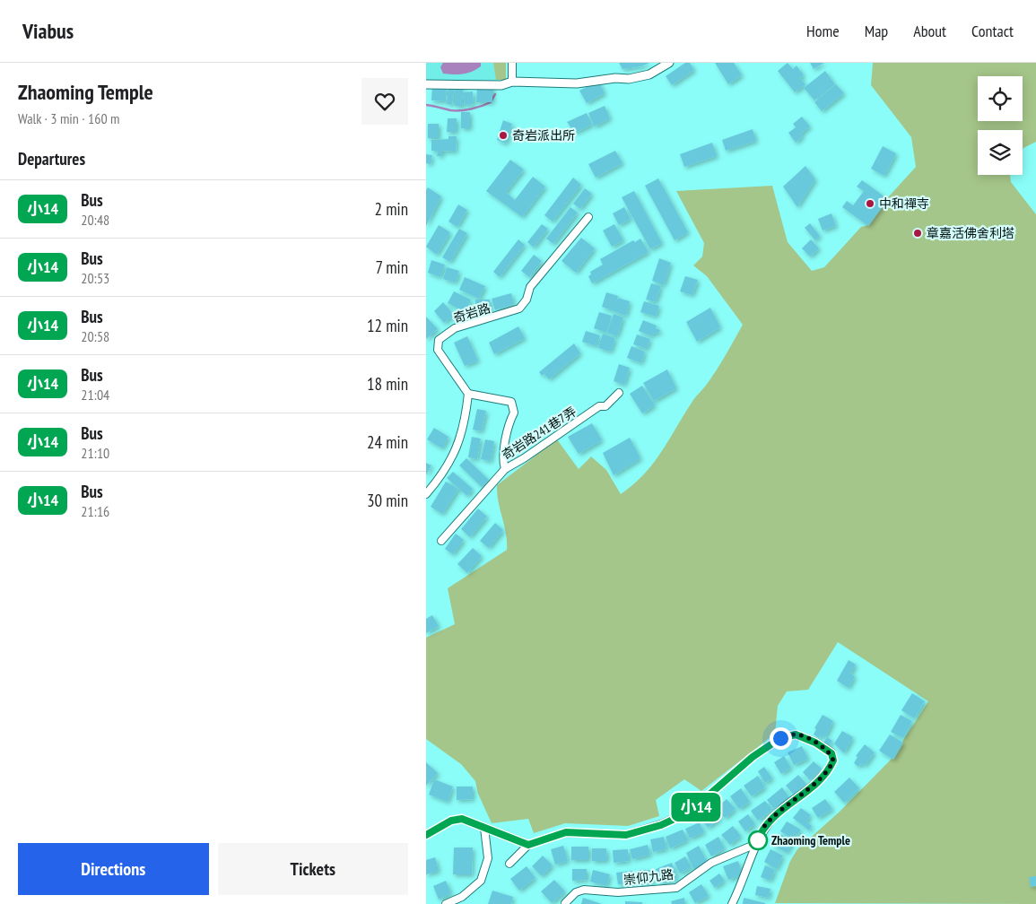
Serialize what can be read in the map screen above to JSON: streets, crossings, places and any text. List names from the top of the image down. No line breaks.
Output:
{"streets":{"street":["奇岩路","奇岩路241巷7弄","崇仰九路"]},"places":["奇岩派出所","中和禪寺","章嘉活佛舍利塔","Zhaoming Temple"],"lines":["bus line 小14"],"page":{"header":"Viabus","nav":["Home","Map","About","Contact"],"heading":[["Zhaoming Temple","Walk · 3 min · 160 m"],"Departures"],"on_map":"小14","list":[{"mark":"小14","name":"Bus","note":"20:48","value":"2 min"},{"mark":"小14","name":"Bus","note":"20:53","value":"7 min"},{"mark":"小14","name":"Bus","note":"20:58","value":"12 min"},{"mark":"小14","name":"Bus","note":"21:04","value":"18 min"},{"mark":"小14","name":"Bus","note":"21:10","value":"24 min"},{"mark":"小14","name":"Bus","note":"21:16","value":"30 min"}],"buttons":["Directions","Tickets"]}}
